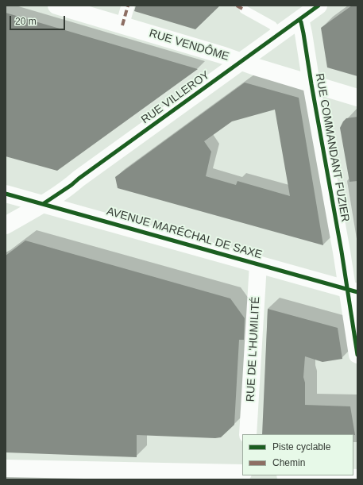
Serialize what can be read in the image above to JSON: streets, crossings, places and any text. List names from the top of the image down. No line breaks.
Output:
{"streets":{"street":["RUE VENDÔME","RUE VILLEROY","RUE COMMANDANT FUZIER","AVENUE MARÉCHAL DE SAXE","RUE DE L'HUMILITÉ"]},"crossings":[["RUE VENDÔME","RUE VILLEROY"],["RUE VENDÔME","RUE COMMANDANT FUZIER"],["RUE VILLEROY","RUE COMMANDANT FUZIER"],["RUE VILLEROY","AVENUE MARÉCHAL DE SAXE"],["RUE COMMANDANT FUZIER","AVENUE MARÉCHAL DE SAXE"],["AVENUE MARÉCHAL DE SAXE","RUE DE L'HUMILITÉ"]],"legend":["Piste cyclable","Chemin"],"scale_bar":"20 m"}
